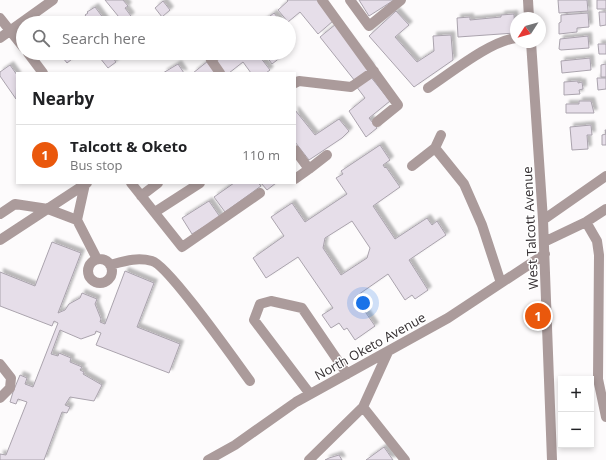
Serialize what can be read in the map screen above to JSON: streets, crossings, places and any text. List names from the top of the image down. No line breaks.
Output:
{"streets":{"street":["West Talcott Avenue","North Oketo Avenue"]},"crossings":[["West Talcott Avenue","North Oketo Avenue"]],"north":"bottom left","page":{"search":"Search here","heading":"Nearby","list":[{"mark":"1","name":"Talcott & Oketo","note":"Bus stop","value":"110 m"}],"pins":"1","map_buttons":["+","−"]}}
